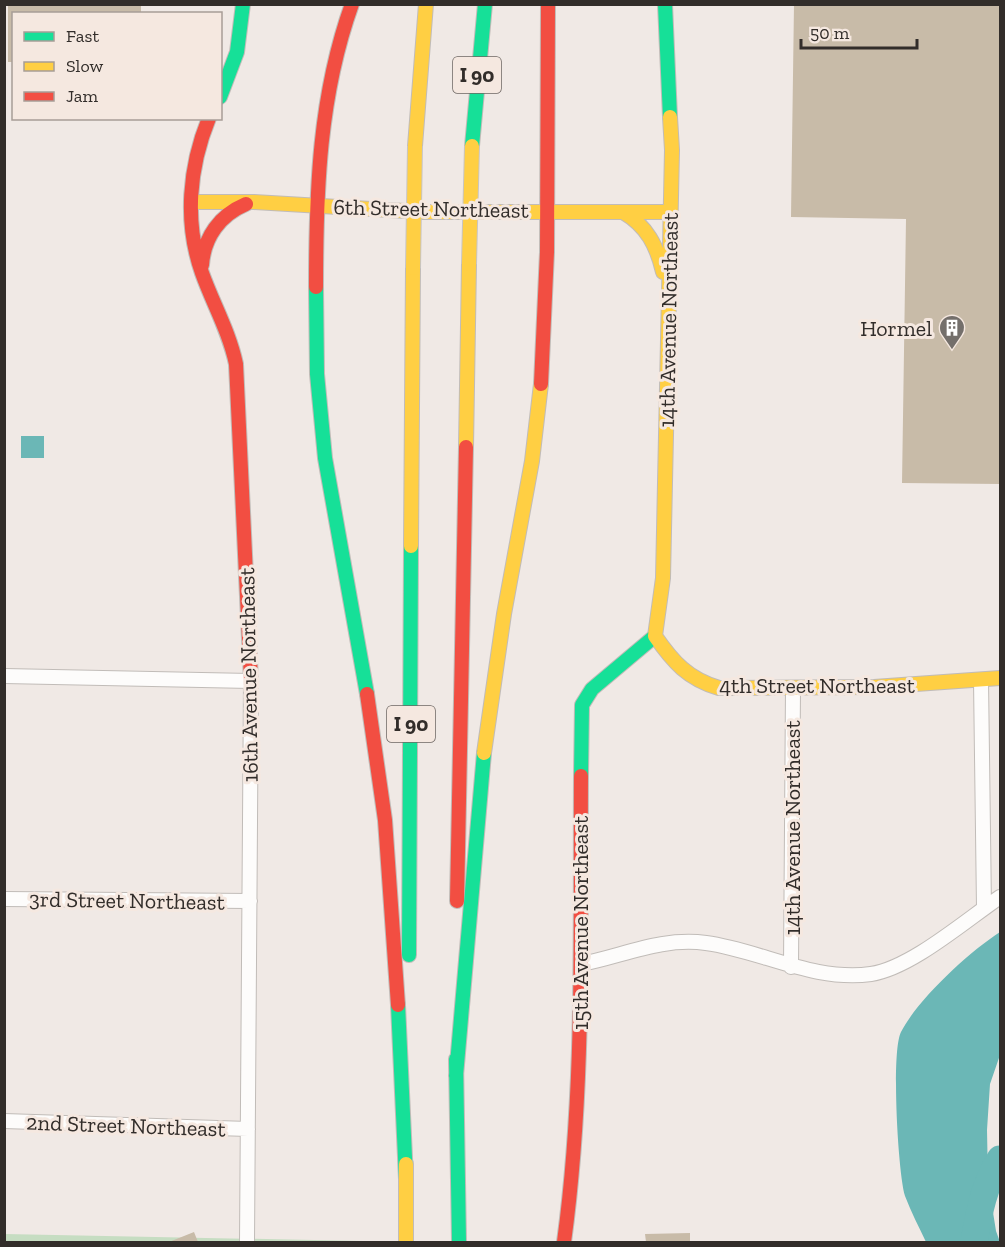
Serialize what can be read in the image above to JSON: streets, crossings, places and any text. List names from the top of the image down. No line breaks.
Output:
{"streets":{"main road":["I 90","6th Street Northeast","14th Avenue Northeast","16th Avenue Northeast","4th Street Northeast","15th Avenue Northeast"],"street":["3rd Street Northeast","2nd Street Northeast"]},"crossings":[["6th Street Northeast","14th Avenue Northeast"],["6th Street Northeast","16th Avenue Northeast"],["14th Avenue Northeast","4th Street Northeast"],["14th Avenue Northeast","15th Avenue Northeast"],["16th Avenue Northeast","3rd Street Northeast"],["16th Avenue Northeast","2nd Street Northeast"],["4th Street Northeast","15th Avenue Northeast"]],"places":{"building":["Hormel"]},"legend":["Fast","Slow","Jam"],"scale_bar":"50 m"}
